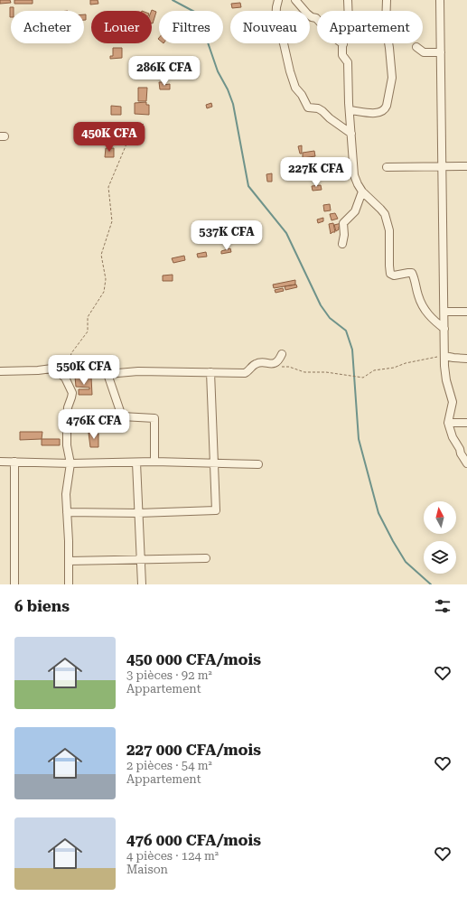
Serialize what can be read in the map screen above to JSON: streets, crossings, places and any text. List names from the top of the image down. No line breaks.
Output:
{"north":"top","page":{"chip":["Acheter","Louer","Filtres","Nouveau","Appartement"],"price":["286K CFA","450K CFA","227K CFA","537K CFA","550K CFA","476K CFA"],"heading":"6 biens","list":[{"name":"450 000 CFA/mois","note":"3 pièces · 92 m² · Appartement"},{"name":"227 000 CFA/mois","note":"2 pièces · 54 m² · Appartement"},{"name":"476 000 CFA/mois","note":"4 pièces · 124 m² · Maison"}]}}
